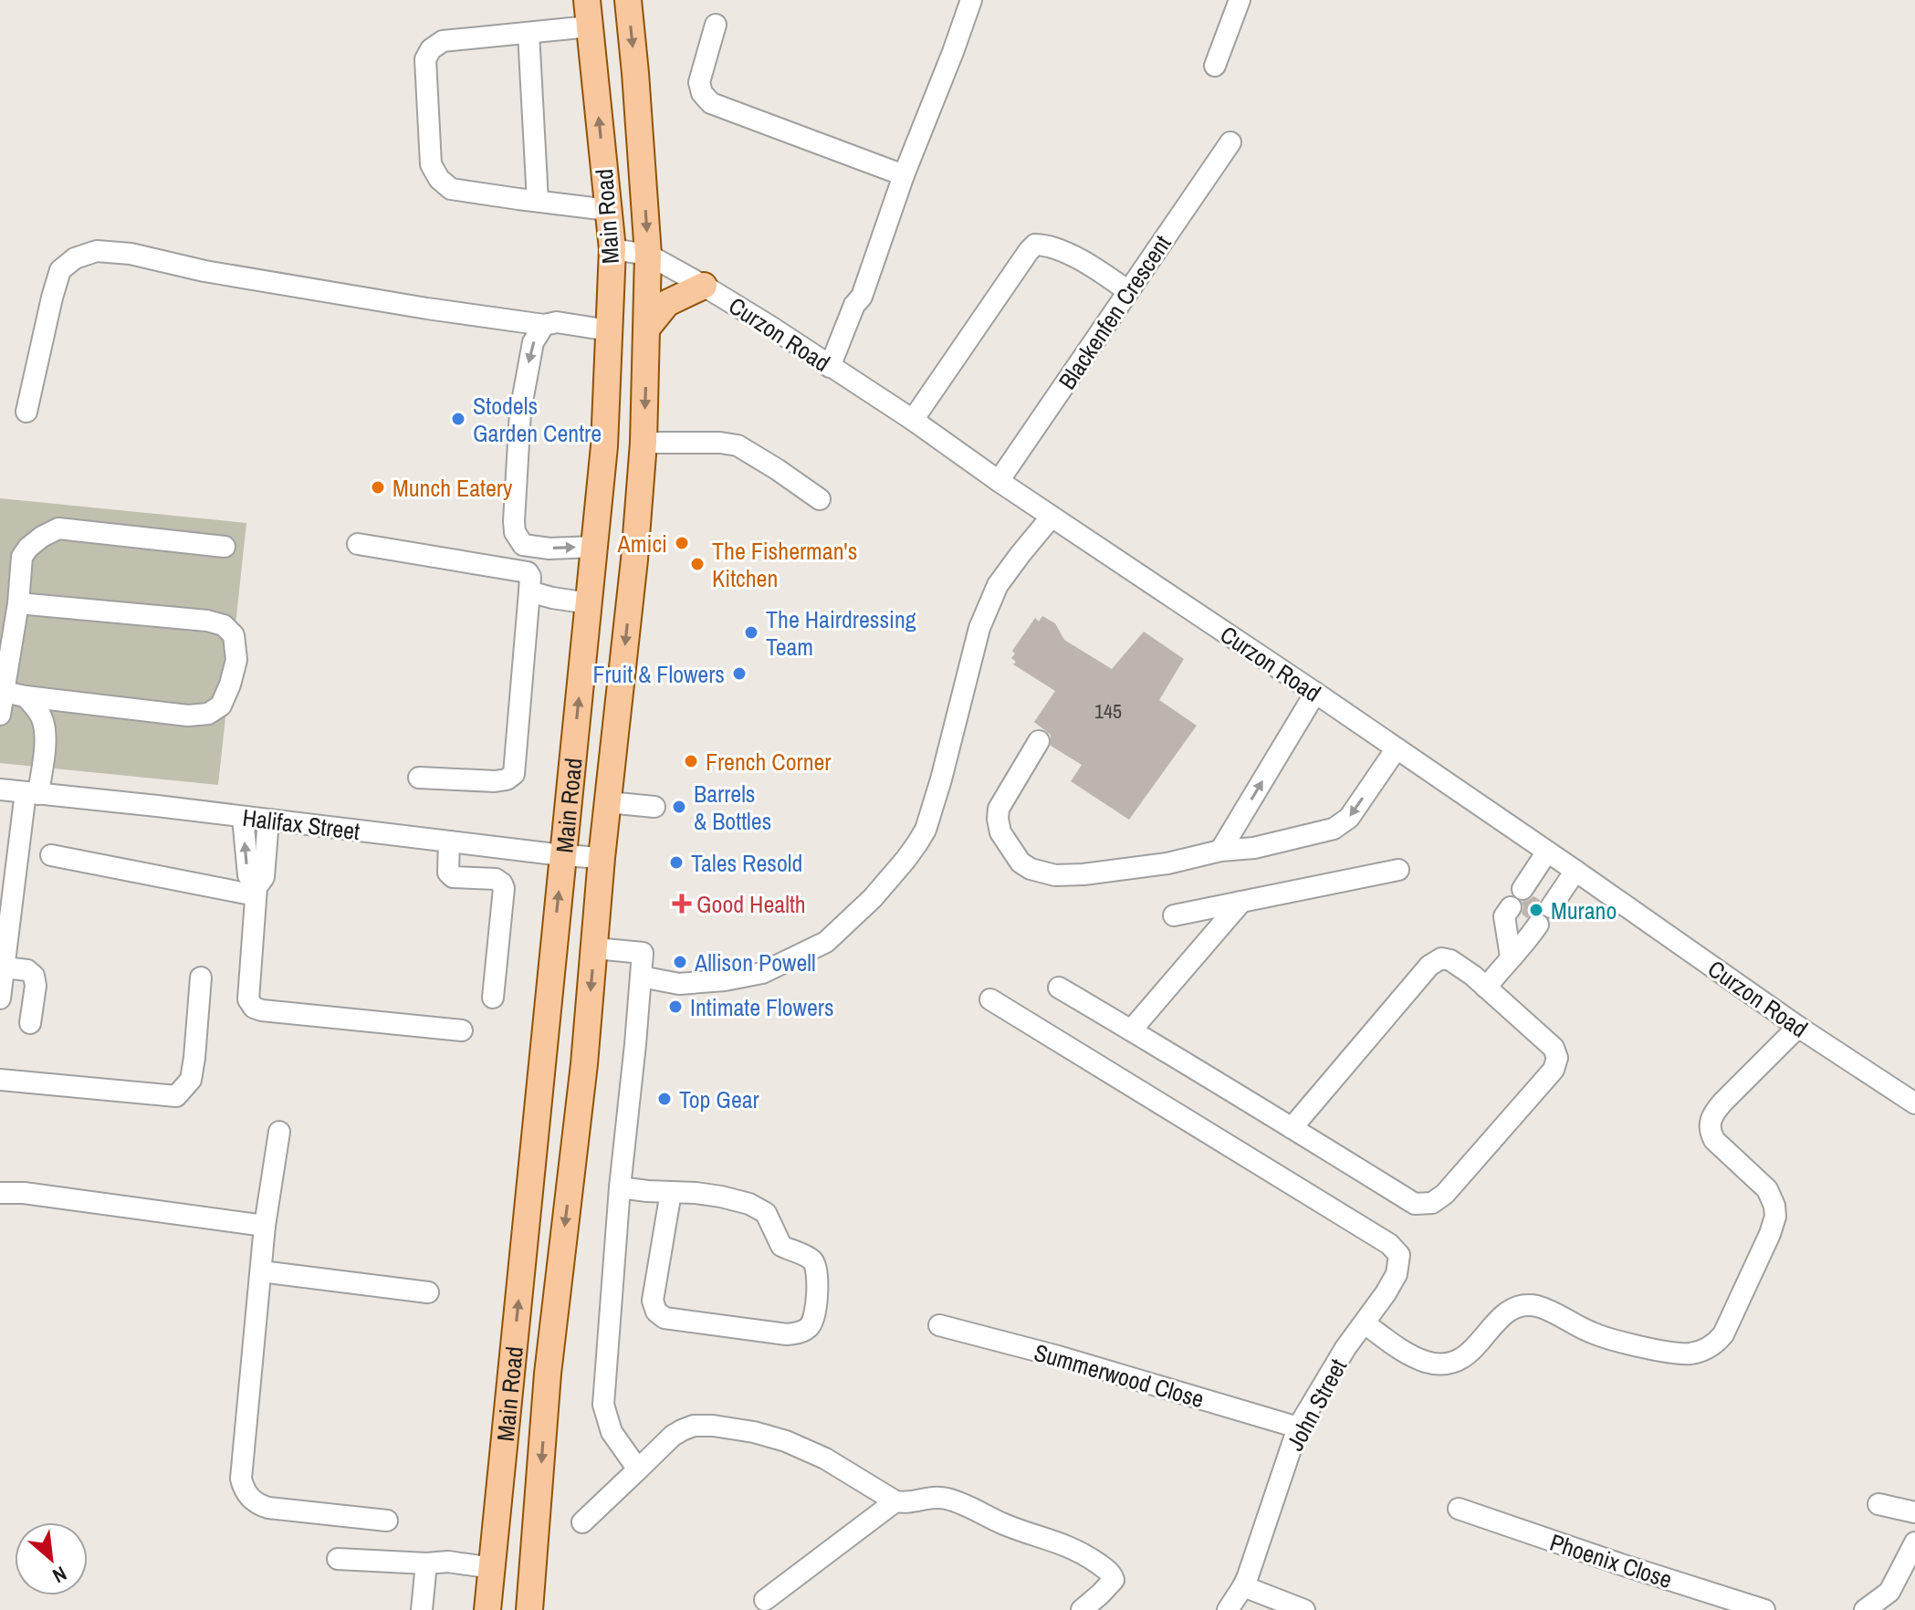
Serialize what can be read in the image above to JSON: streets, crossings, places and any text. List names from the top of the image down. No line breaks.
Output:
{"streets":{"main road":["Main Road"],"street":["Blackenfen Crescent","Curzon Road","Halifax Street","Summerwood Close","John Street","Phoenix Close"]},"crossings":[["Main Road","Curzon Road"],["Main Road","Halifax Street"],["Blackenfen Crescent","Curzon Road"],["Summerwood Close","John Street"]],"places":{"other":["Stodels Garden Centre","Munch Eatery","Amici","The Fisherman's Kitchen","The Hairdressing Team","Fruit & Flowers","French Corner","Barrels & Bottles","Tales Resold","Murano","Allison Powell","Intimate Flowers","Top Gear"],"health":["Good Health"]},"house_numbers":["145"],"north":"bottom right"}
